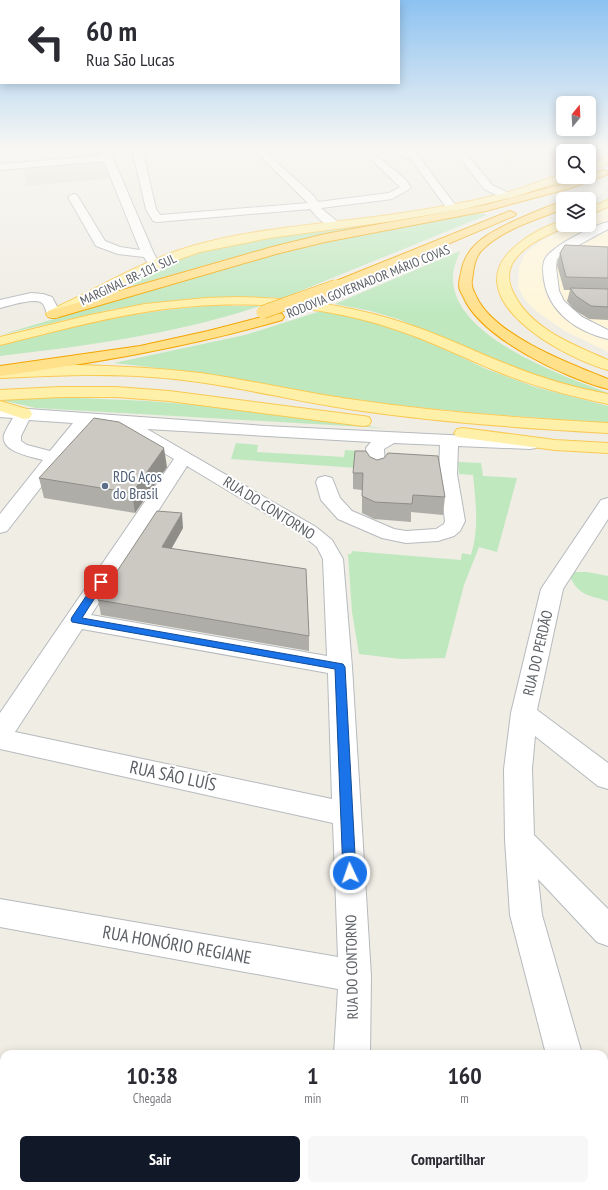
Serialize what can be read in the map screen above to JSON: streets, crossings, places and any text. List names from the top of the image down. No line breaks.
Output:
{"streets":{"highway":["RODOVIA GOVERNADOR MÁRIO COVAS"],"main road":["MARGINAL BR-101 SUL"],"street":["RUA DO CONTORNO","RUA DO PERDÃO","RUA SÃO LUÍS","RUA HONÓRIO REGIANE"]},"crossings":[["RUA DO CONTORNO","RUA SÃO LUÍS"],["RUA DO CONTORNO","RUA HONÓRIO REGIANE"]],"places":["RDG Aços do Brasil"],"north":"top","page":{"turn":["60 m","Rua São Lucas"],"eta":["10:38","Chegada","1","min","160","m"],"buttons":["Sair","Compartilhar"]}}
